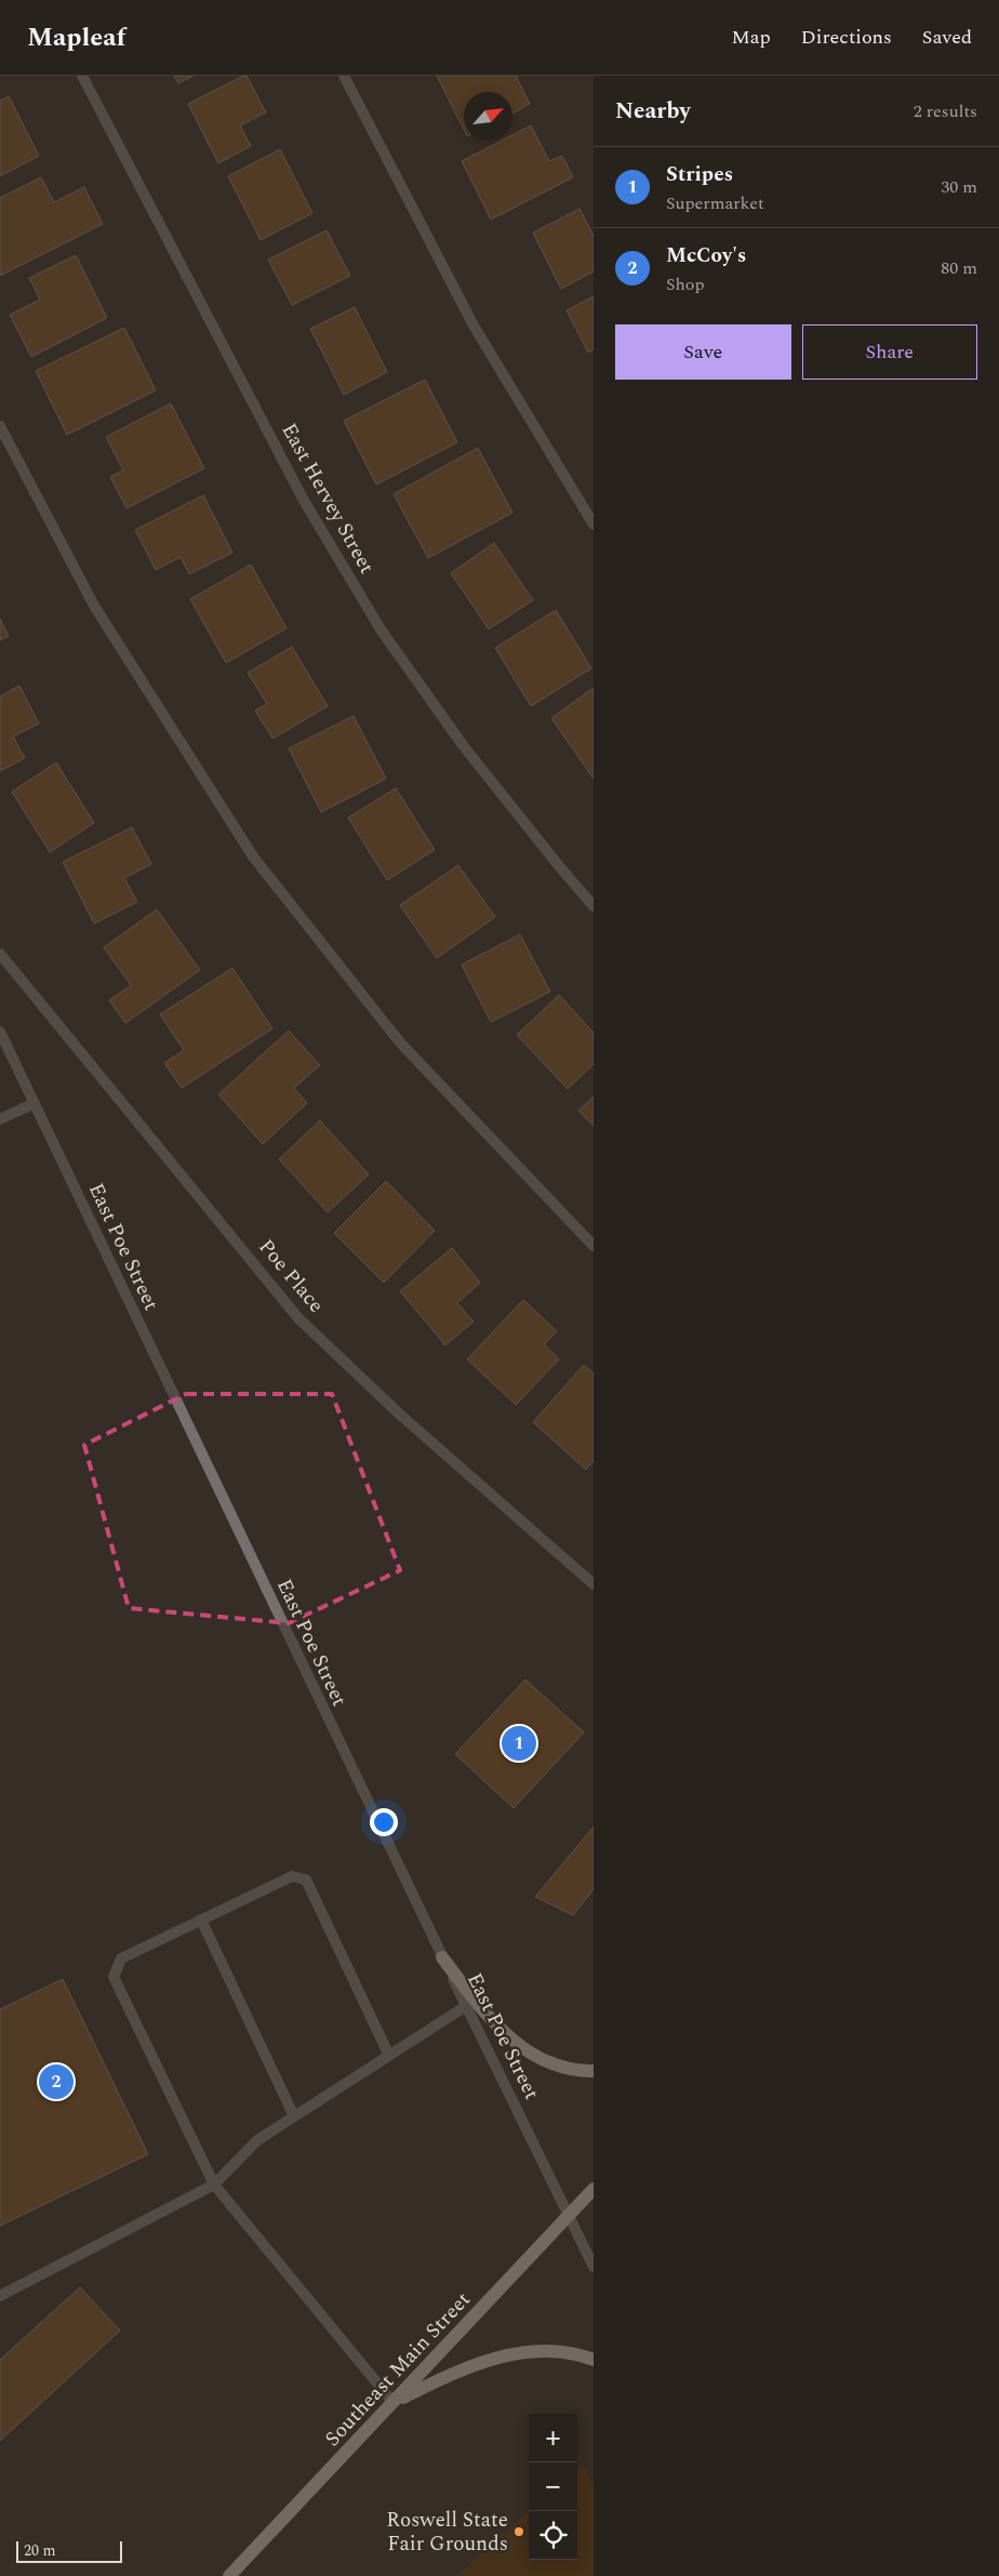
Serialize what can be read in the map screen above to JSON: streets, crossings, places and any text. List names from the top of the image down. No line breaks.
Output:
{"streets":{"main road":["Southeast Main Street"],"street":["East Hervey Street","East Poe Street","Poe Place"]},"crossings":[["East Poe Street","Southeast Main Street"]],"places":["Roswell State Fair Grounds"],"scale_bar":"20 m","north":"top right","page":{"header":"Mapleaf","nav":["Map","Directions","Saved"],"heading":["Nearby","2 results"],"list":[{"mark":"1","name":"Stripes","note":"Supermarket","value":"30 m"},{"mark":"2","name":"McCoy's","note":"Shop","value":"80 m"}],"buttons":["Save","Share"],"pins":["1","2"],"map_buttons":["+","−"],"scale":"20 m"}}
